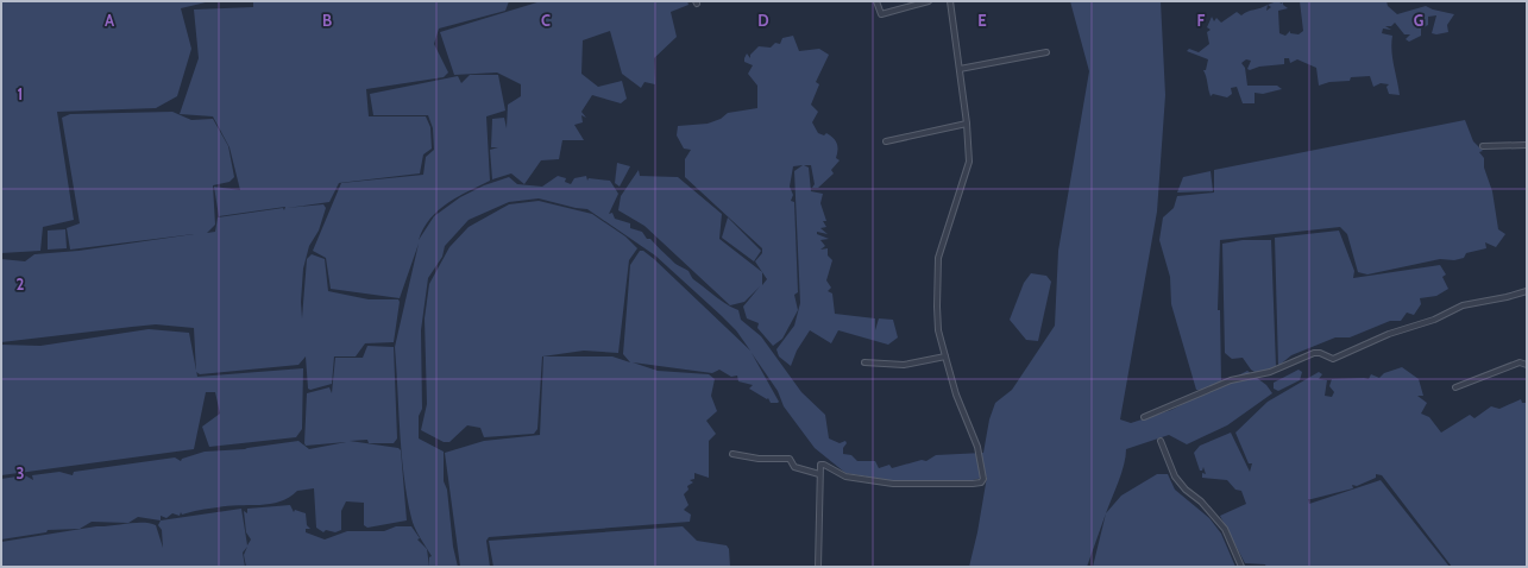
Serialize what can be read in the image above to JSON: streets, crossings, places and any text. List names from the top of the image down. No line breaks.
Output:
{"grid":{"columns":["A","B","C","D","E","F","G"],"rows":["1","2","3"]}}
